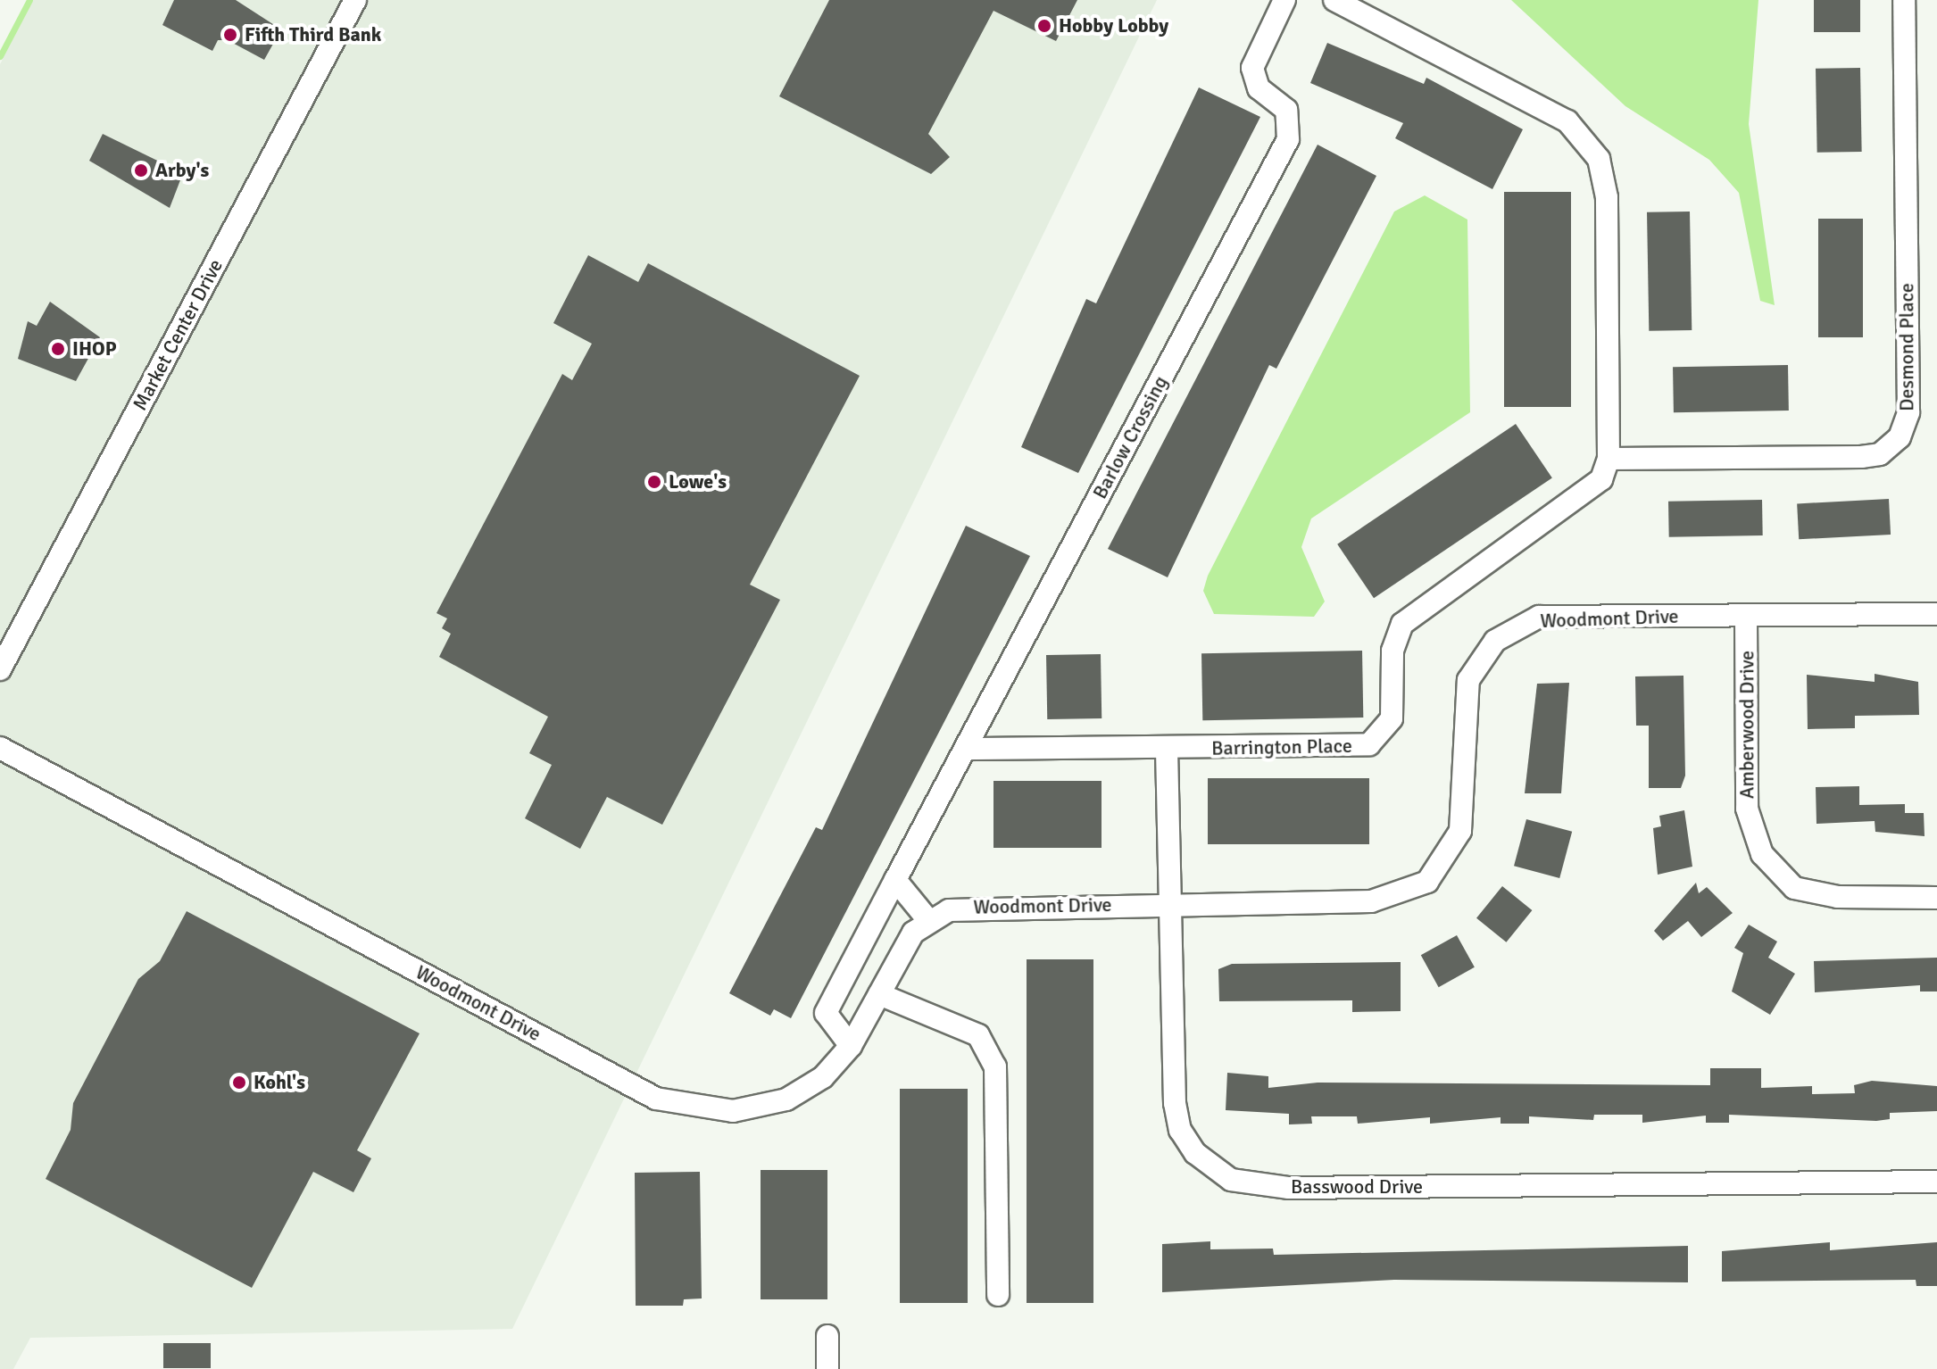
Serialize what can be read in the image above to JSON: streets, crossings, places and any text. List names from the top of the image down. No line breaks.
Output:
{"streets":{"street":["Market Center Drive","Desmond Place","Barlow Crossing","Woodmont Drive","Amberwood Drive","Barrington Place","Basswood Drive"]},"crossings":[["Desmond Place","Barrington Place"],["Barlow Crossing","Woodmont Drive"],["Barlow Crossing","Barrington Place"],["Woodmont Drive","Amberwood Drive"],["Woodmont Drive","Basswood Drive"],["Barrington Place","Basswood Drive"]],"places":["Hobby Lobby","Fifth Third Bank","Arby's","IHOP","Lowe's","Kohl's"]}
